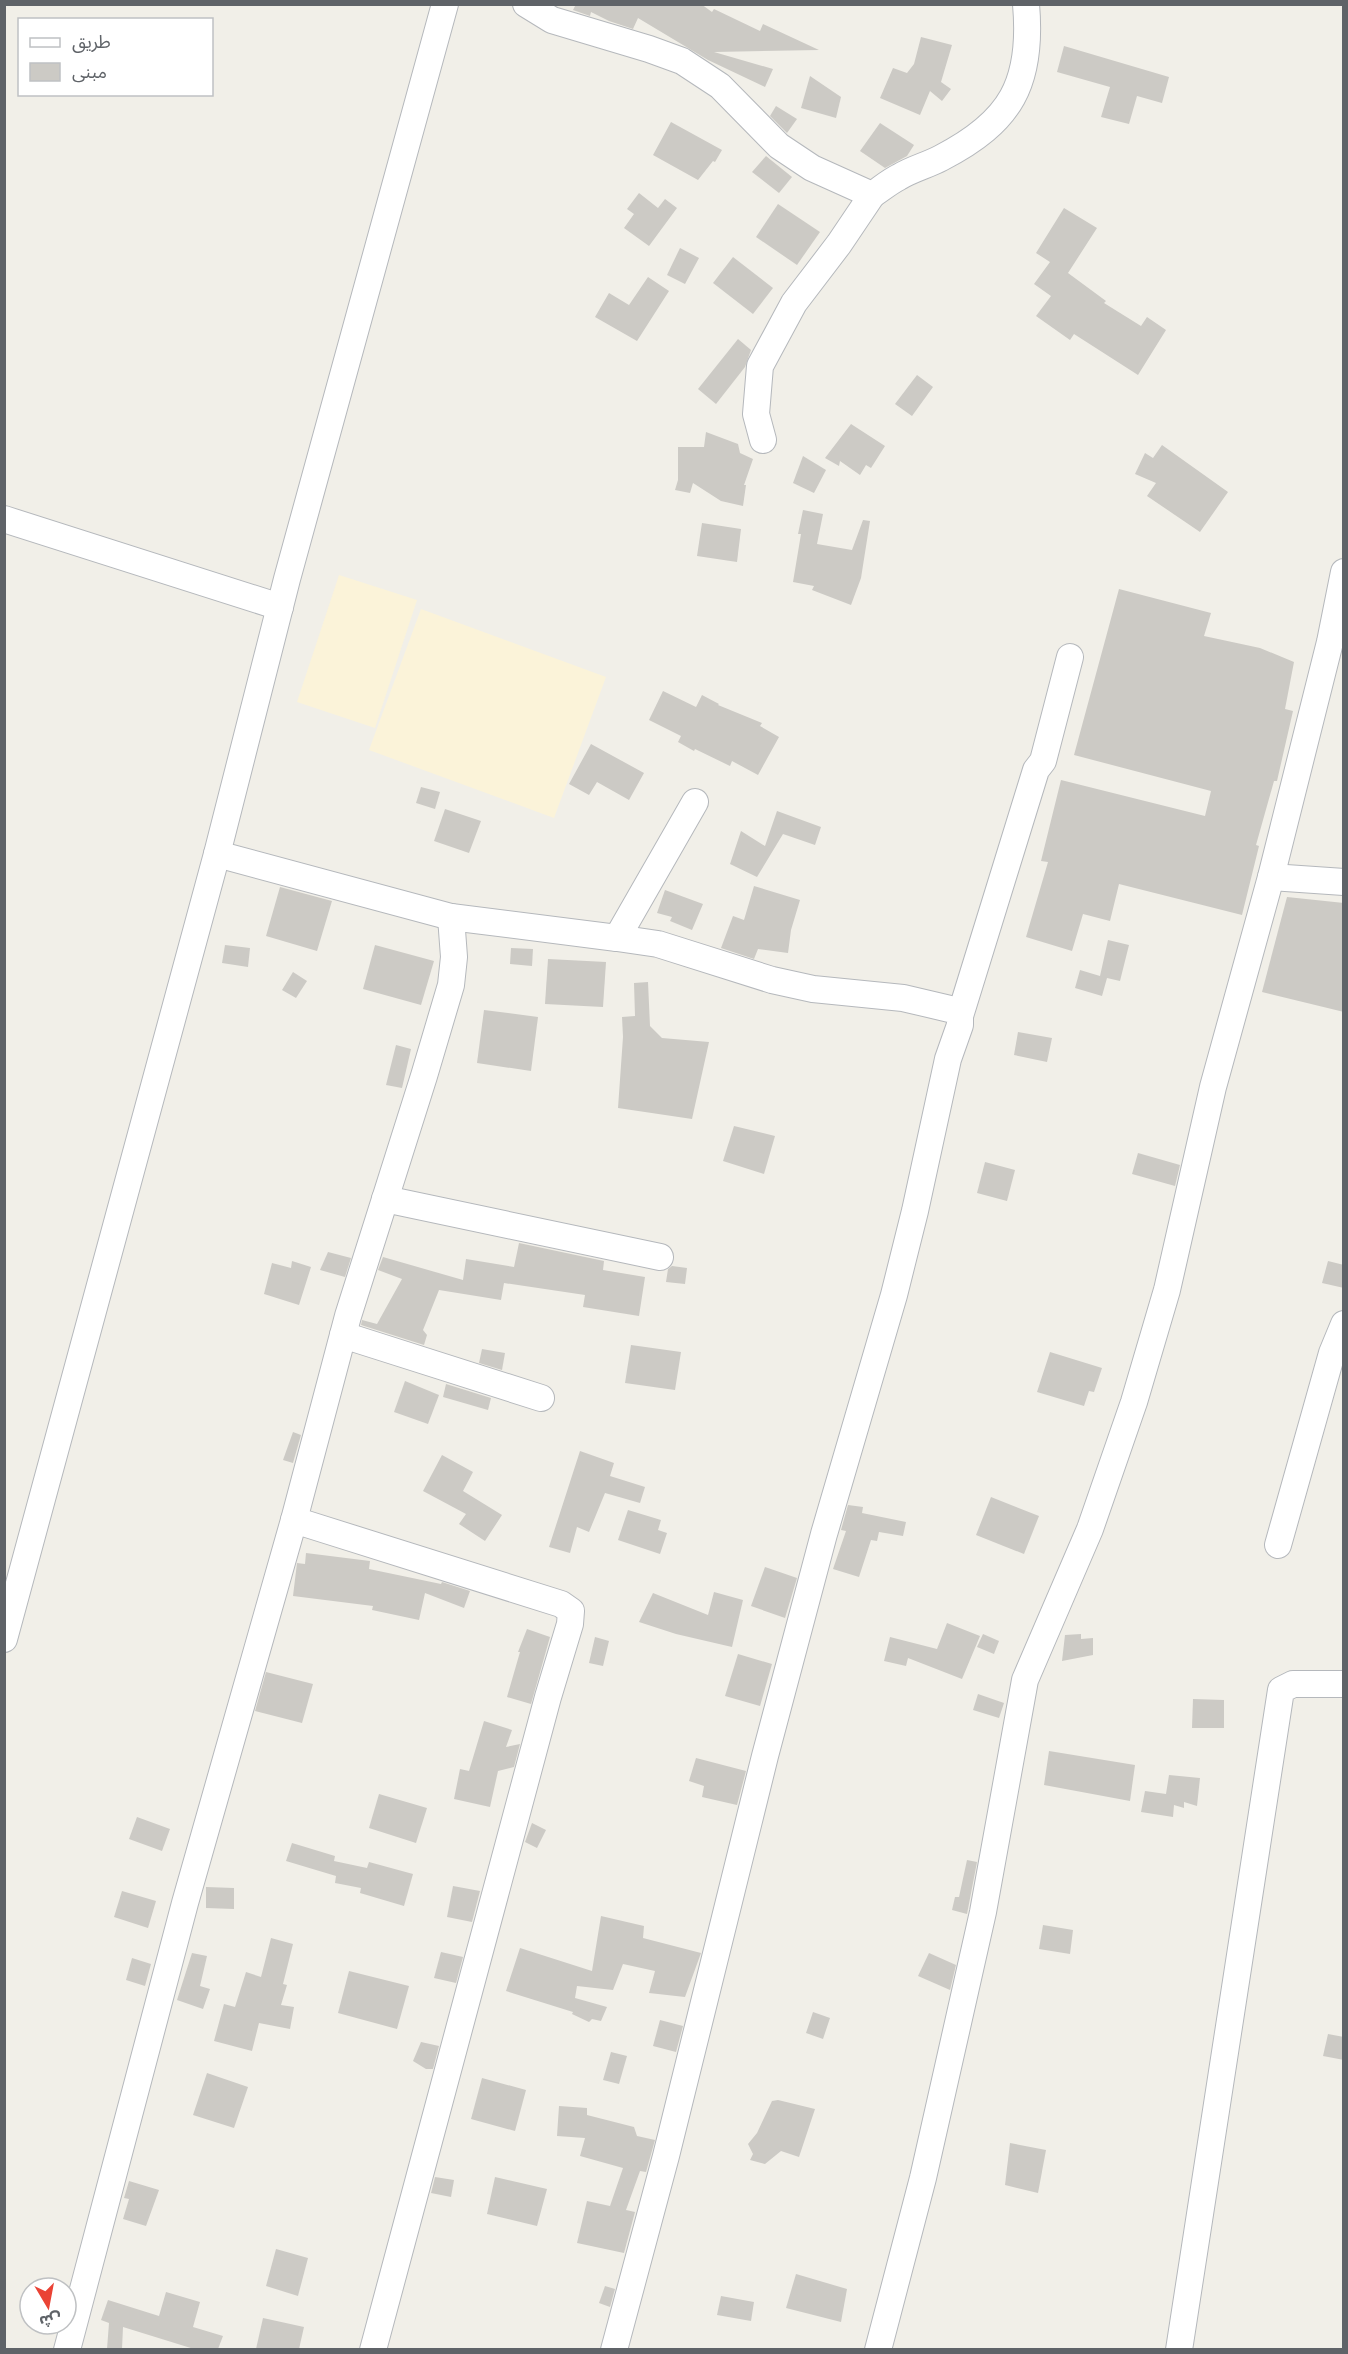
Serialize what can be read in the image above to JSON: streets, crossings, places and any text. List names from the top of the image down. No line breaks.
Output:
{"legend":["طريق","مبنى"],"north":"bottom"}
